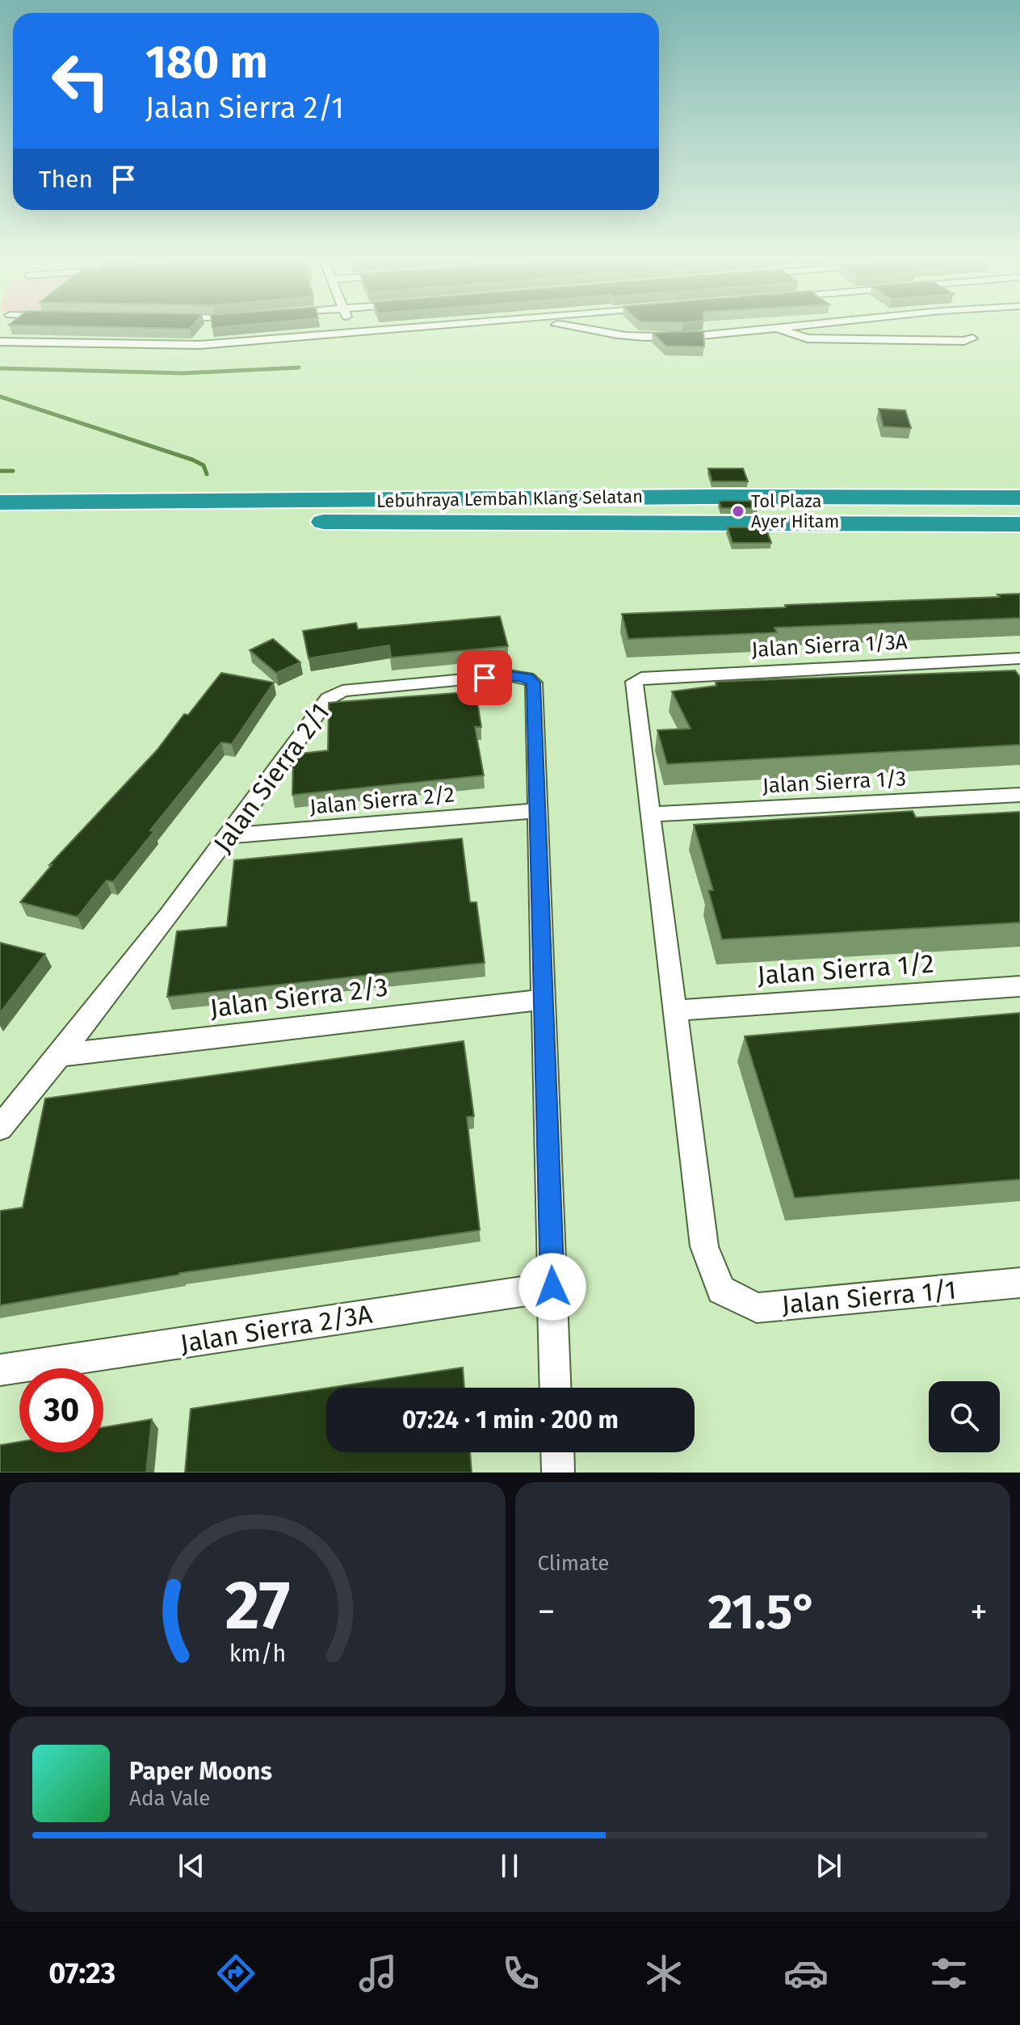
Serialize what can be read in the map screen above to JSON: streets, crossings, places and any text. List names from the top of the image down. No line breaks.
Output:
{"streets":{"highway":["Lebuhraya Lembah Klang Selatan"],"street":["Jalan Sierra 1/3A","Jalan Sierra 2/1","Jalan Sierra 1/3","Jalan Sierra 2/2","Jalan Sierra 1/2","Jalan Sierra 2/3","Jalan Sierra 1/1","Jalan Sierra 2/3A"]},"crossings":[["Jalan Sierra 1/3A","Jalan Sierra 1/3"],["Jalan Sierra 2/1","Jalan Sierra 2/2"],["Jalan Sierra 2/1","Jalan Sierra 2/3"],["Jalan Sierra 2/1","Jalan Sierra 2/3A"],["Jalan Sierra 1/2","Jalan Sierra 1/1"]],"places":["Tol Plaza Ayer Hitam"],"page":{"turn":["180 m","Jalan Sierra 2/1"],"then":"Then","limit":"30","trip":"07:24 · 1 min · 200 m","tile":"Climate","heat":["−","21.5°","+"],"song":["Paper Moons","Ada Vale"],"tabs":"07:23","gauge":["27","km/h"]}}
